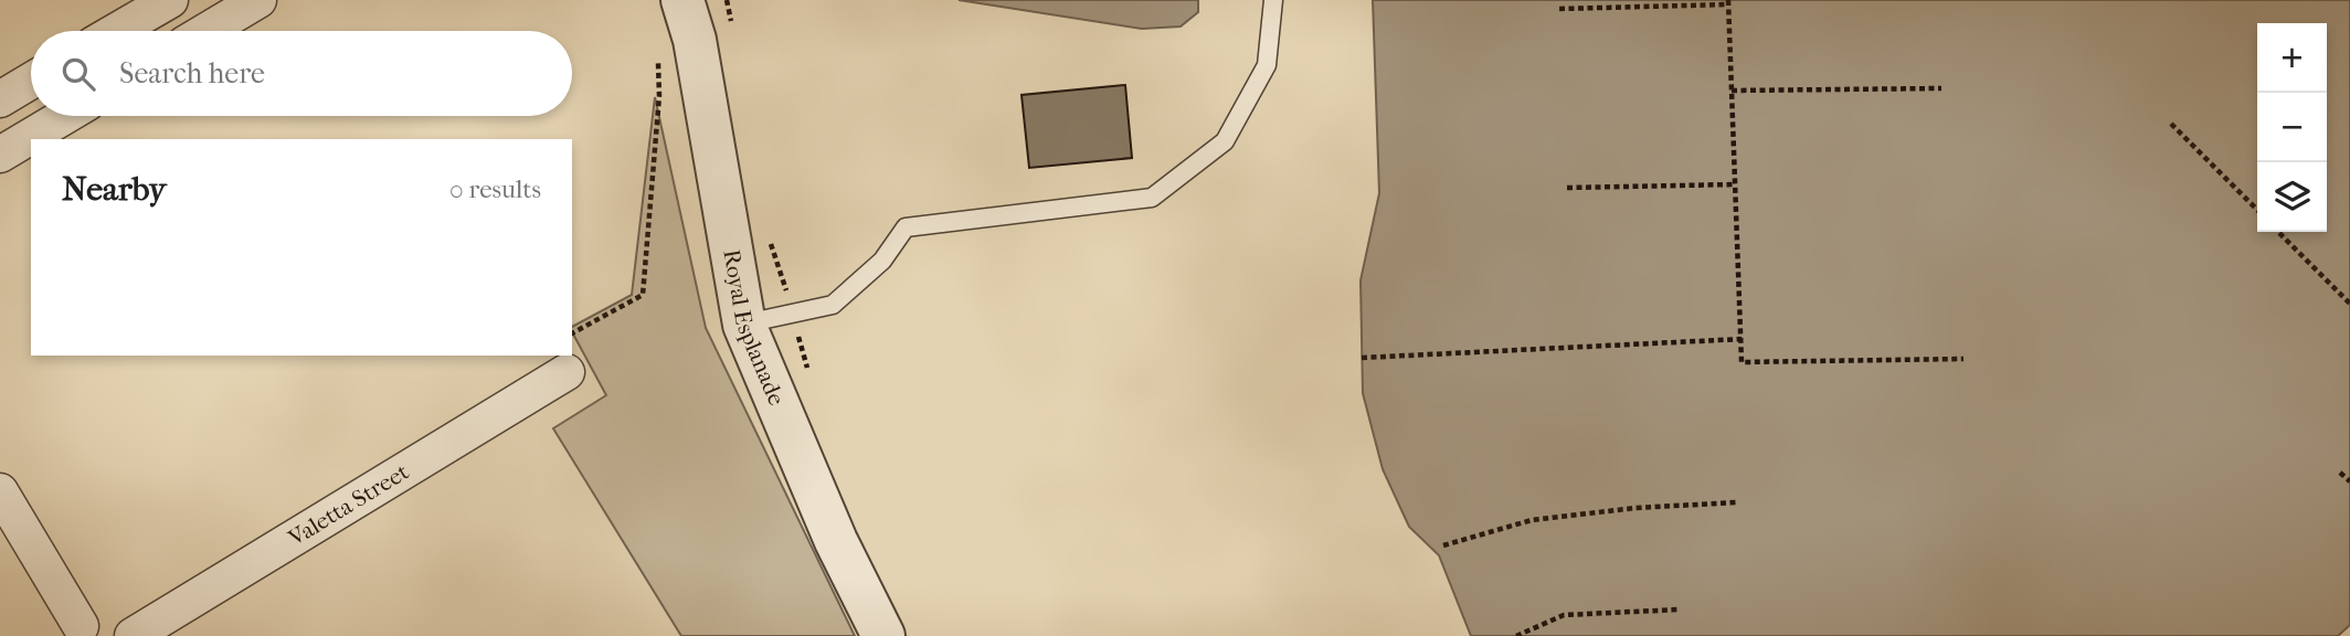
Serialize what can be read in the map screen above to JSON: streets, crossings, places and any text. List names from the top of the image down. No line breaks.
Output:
{"streets":{"street":["Royal Esplanade","Valetta Street"]},"page":{"map_buttons":["+","−"],"search":"Search here","heading":["Nearby","0 results"]}}
